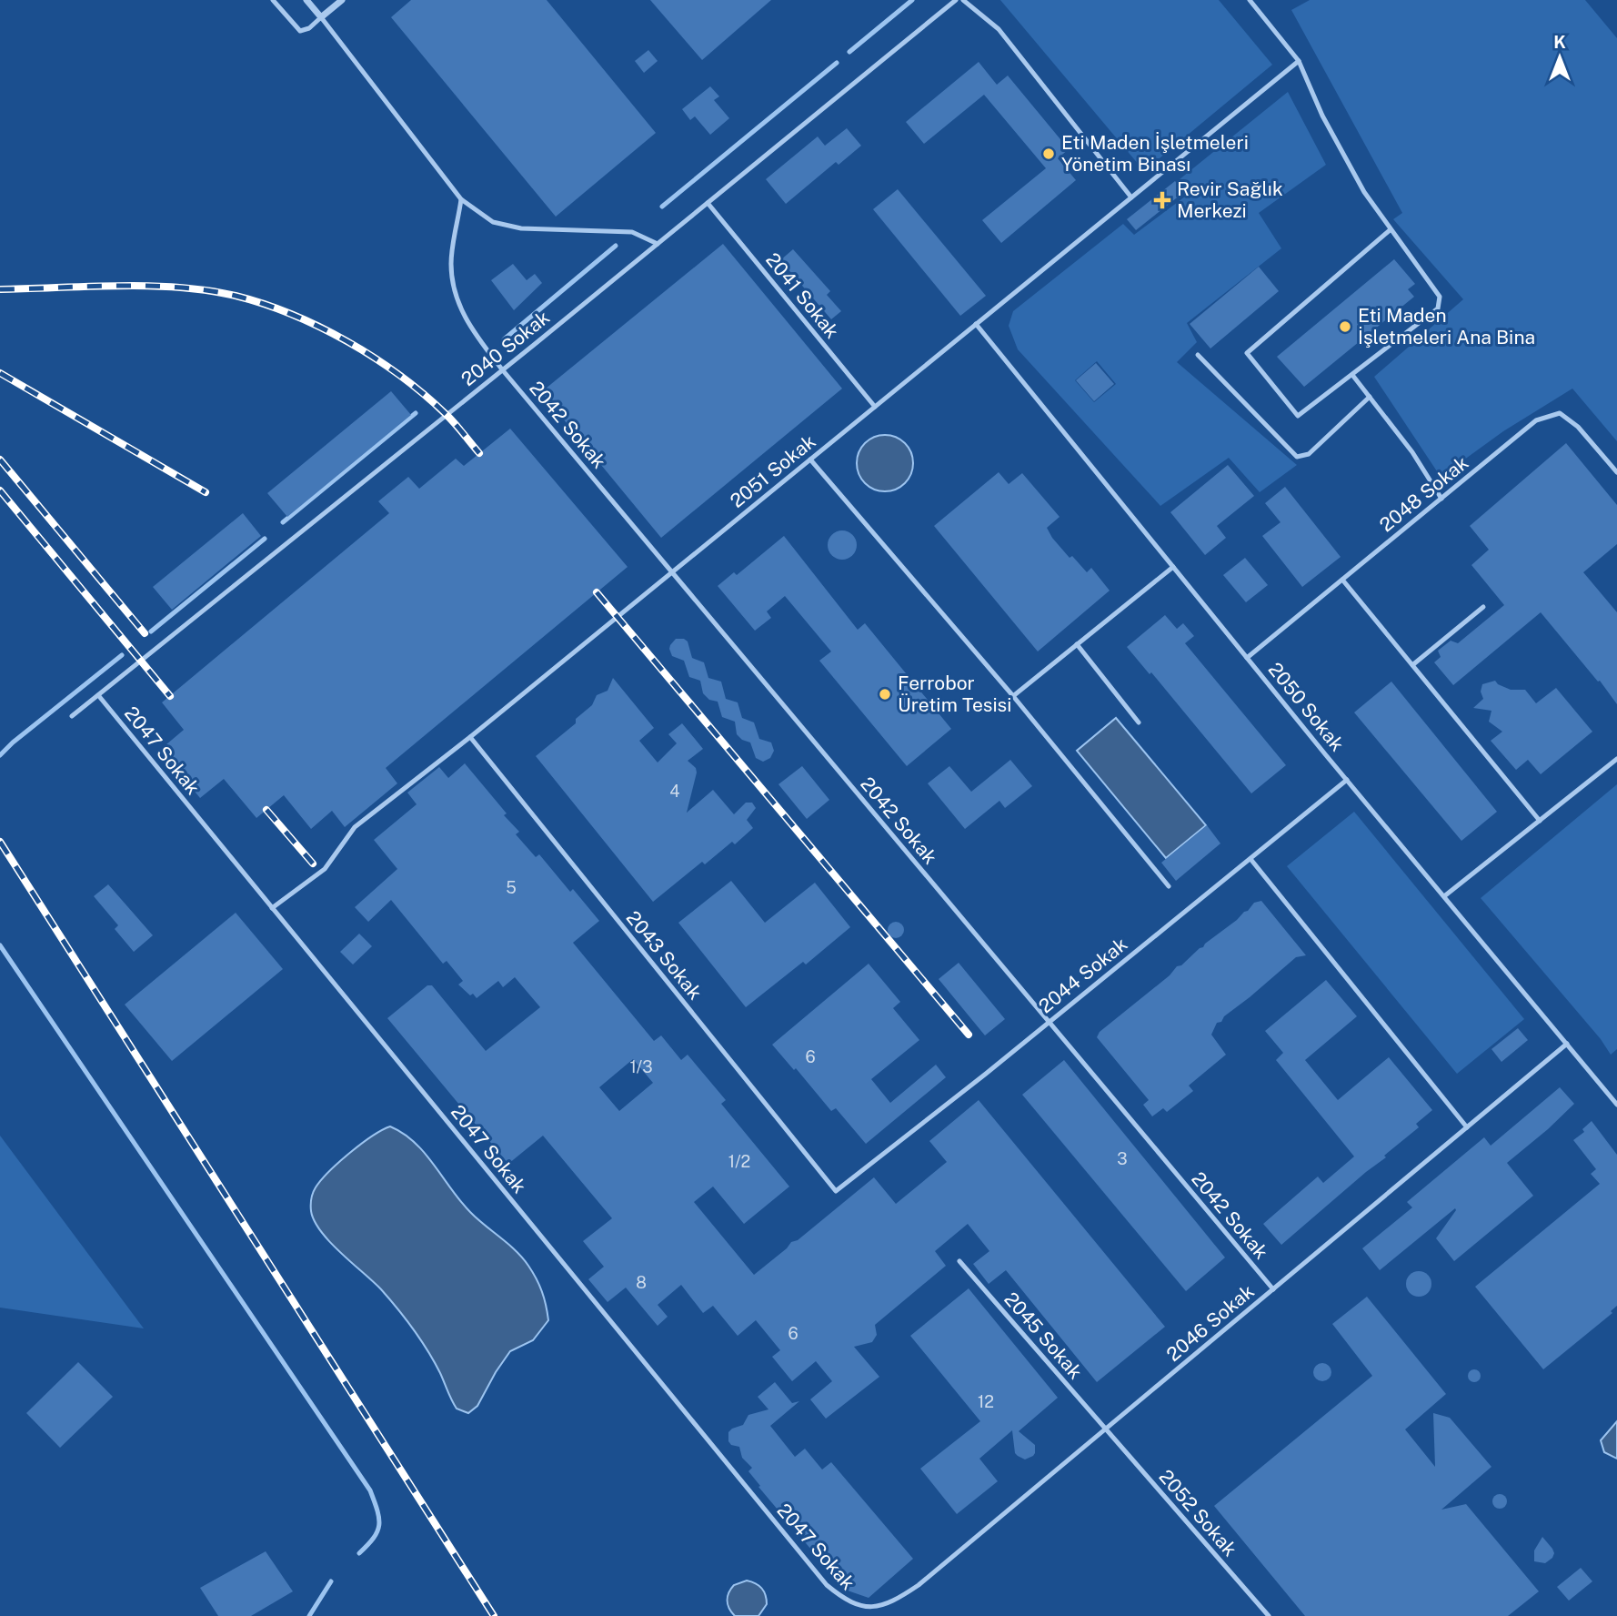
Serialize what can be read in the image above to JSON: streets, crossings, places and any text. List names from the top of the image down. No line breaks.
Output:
{"streets":{"lane":["2041 Sokak","2040 Sokak","2042 Sokak","2051 Sokak","2048 Sokak","2050 Sokak","2047 Sokak","2043 Sokak","2044 Sokak","2046 Sokak","2045 Sokak","2052 Sokak"]},"crossings":[["2041 Sokak","2040 Sokak"],["2041 Sokak","2051 Sokak"],["2040 Sokak","2042 Sokak"],["2040 Sokak","2047 Sokak"],["2042 Sokak","2051 Sokak"],["2042 Sokak","2044 Sokak"],["2042 Sokak","2046 Sokak"],["2051 Sokak","2050 Sokak"],["2051 Sokak","2047 Sokak"],["2051 Sokak","2043 Sokak"],["2048 Sokak","2050 Sokak"],["2050 Sokak","2044 Sokak"],["2050 Sokak","2046 Sokak"],["2047 Sokak","2046 Sokak"],["2043 Sokak","2044 Sokak"],["2046 Sokak","2045 Sokak"],["2046 Sokak","2052 Sokak"],["2045 Sokak","2052 Sokak"]],"places":{"other":["Eti Maden İşletmeleri Yönetim Binası","Eti Maden İşletmeleri Ana Bina","Ferrobor Üretim Tesisi"],"health":["Revir Sağlık Merkezi"]},"house_numbers":["4","5","6","1/3","3","1/2","8","6","12"],"north":"top"}
